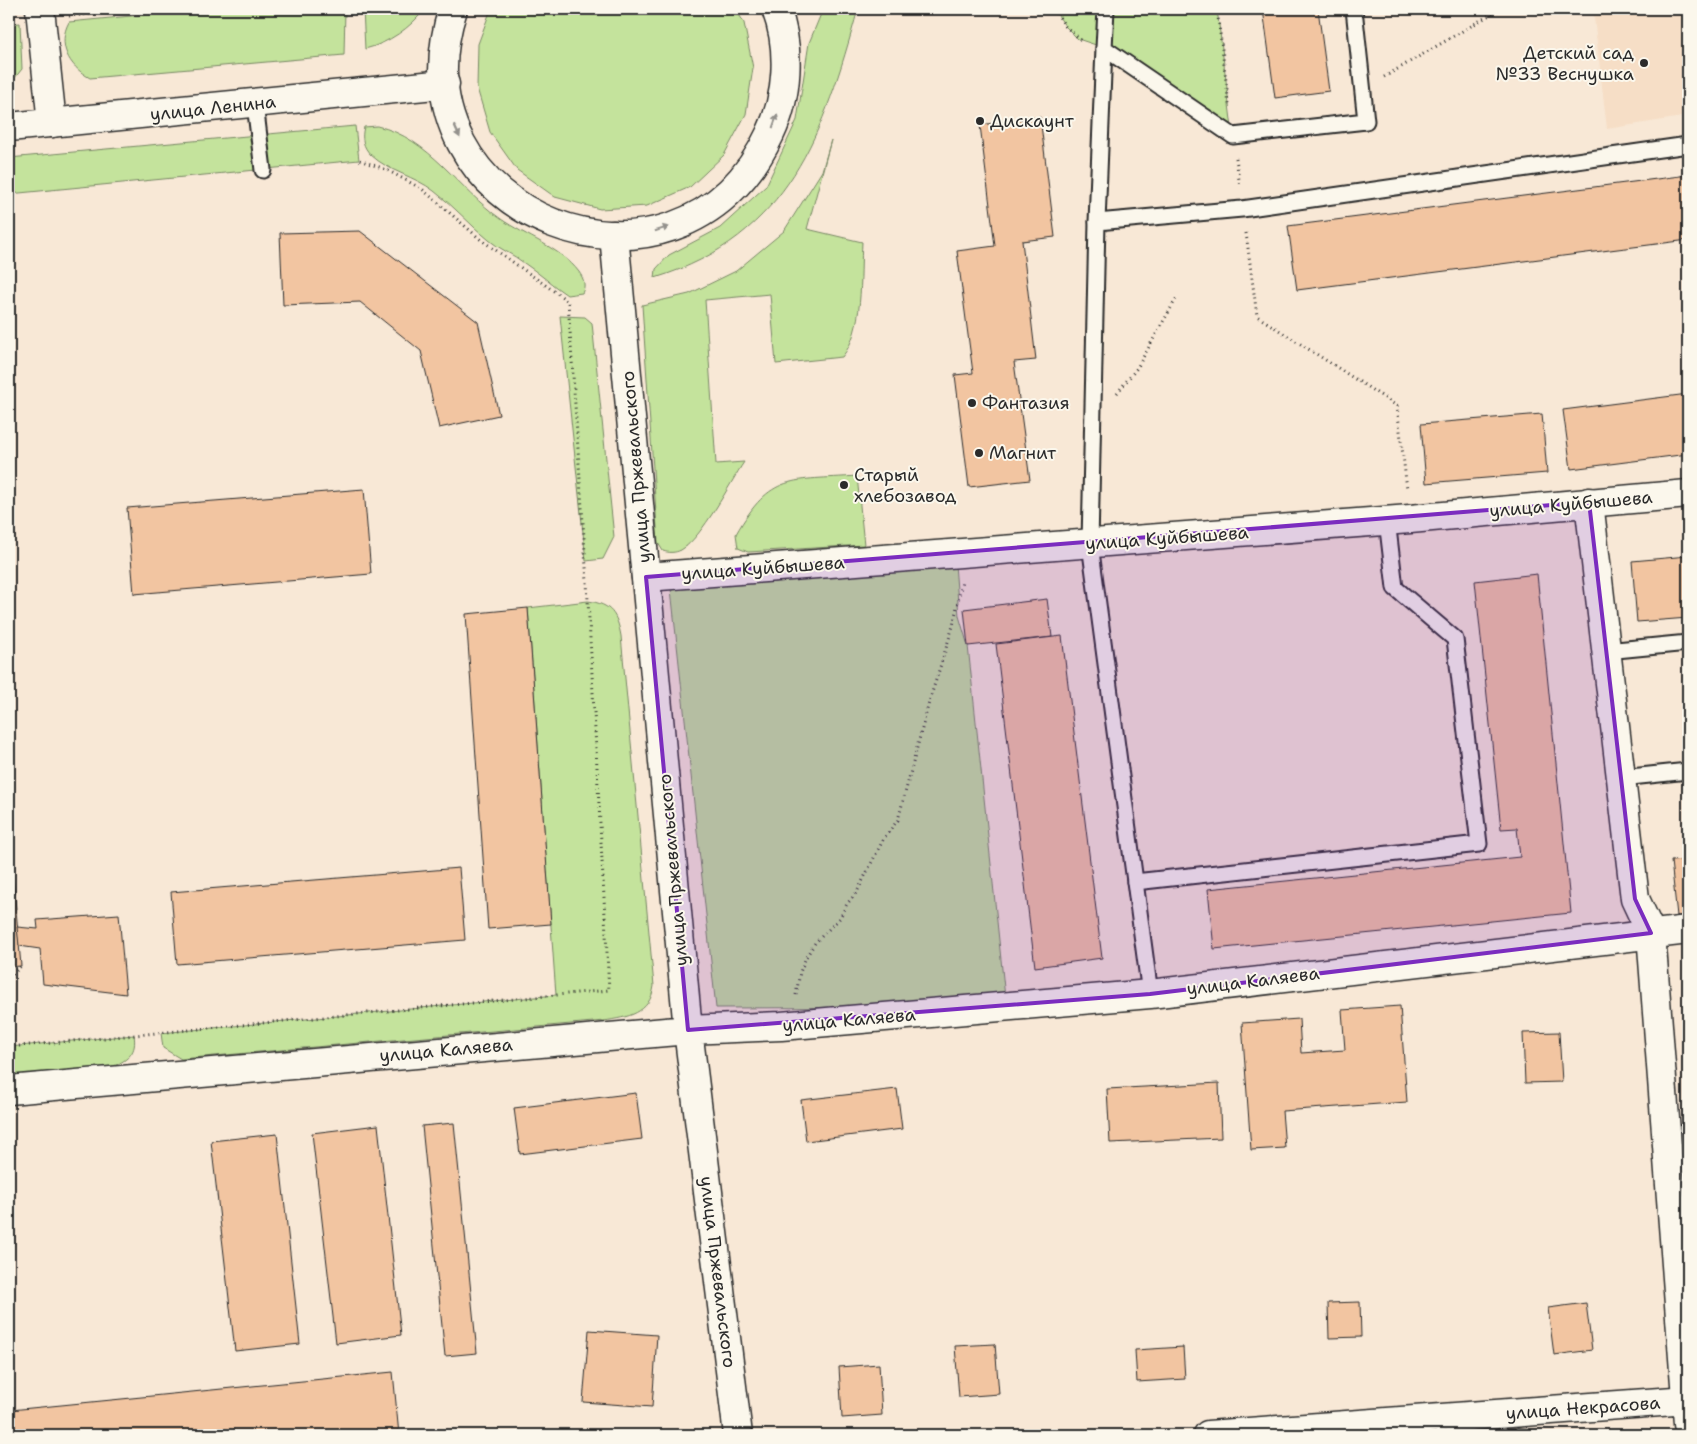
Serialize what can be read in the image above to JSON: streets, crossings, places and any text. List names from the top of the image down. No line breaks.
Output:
{"streets":{"street":["улица Ленина","улица Пржевальского","улица Куйбышева","улица Каляева","улица Некрасова"]},"crossings":[["улица Пржевальского","улица Куйбышева"],["улица Пржевальского","улица Каляева"]],"places":["Детский сад №33 Веснушка","Дискаунт","Фантазия","Магнит","Старый хлебозавод"]}
